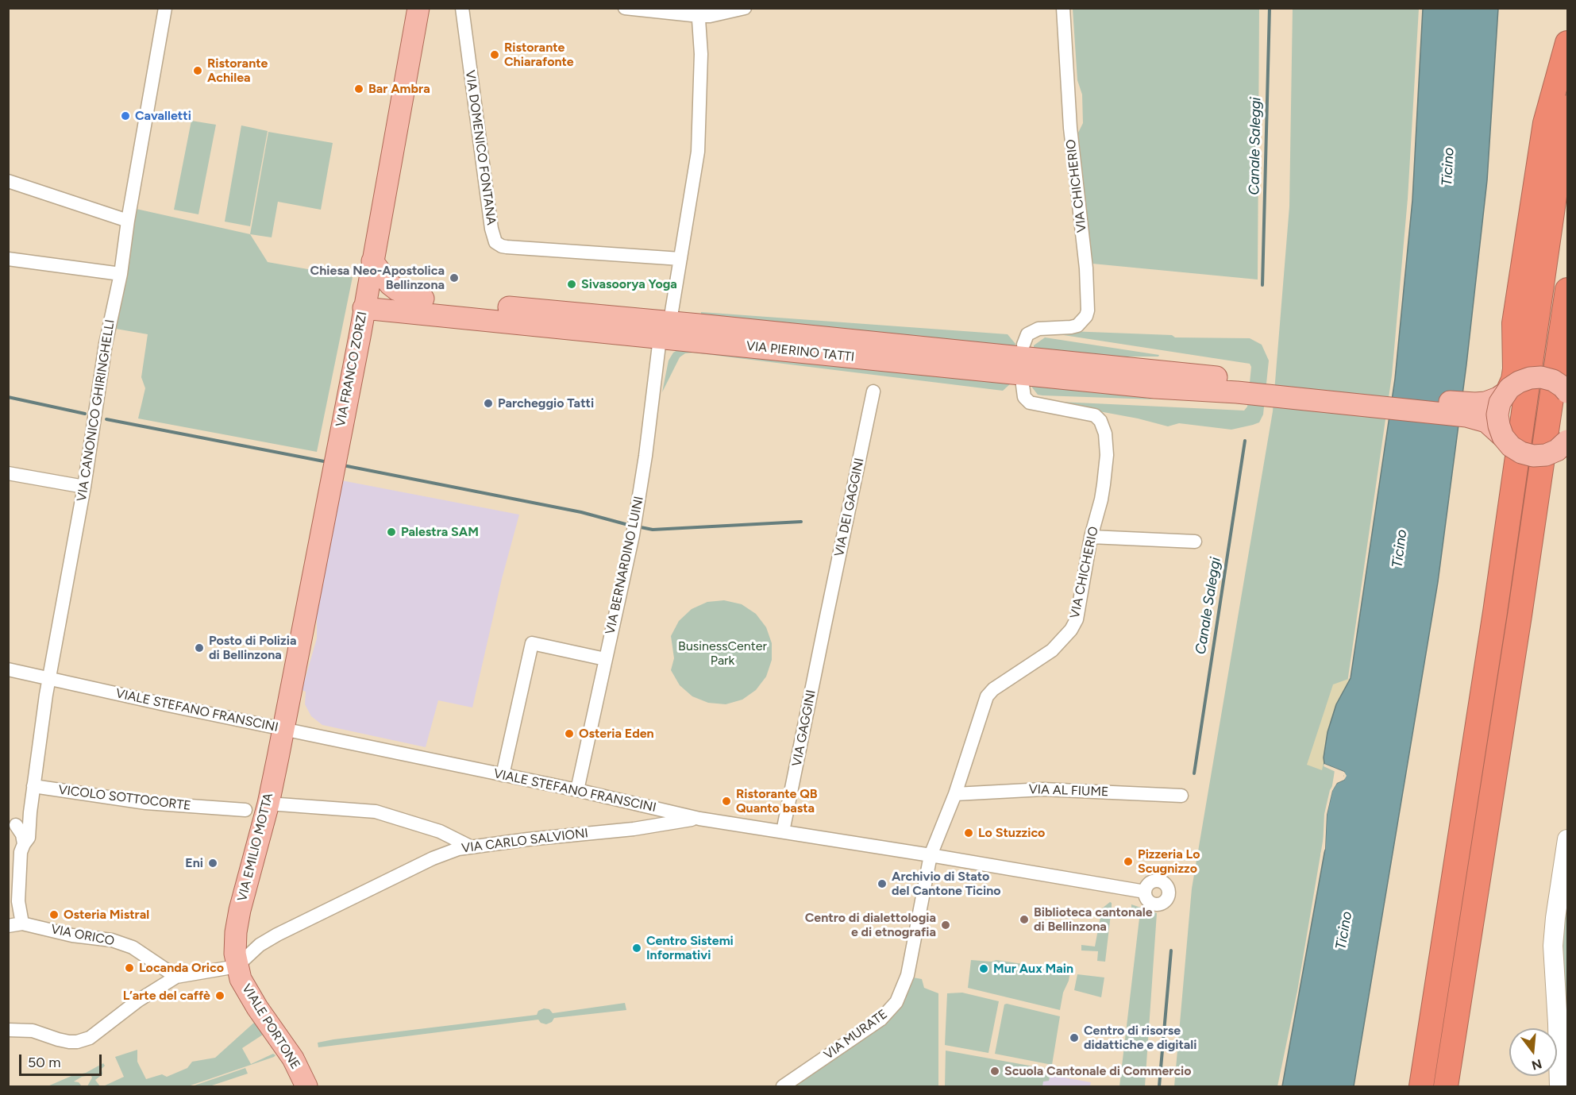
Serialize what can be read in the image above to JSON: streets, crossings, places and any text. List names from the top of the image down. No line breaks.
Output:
{"streets":{"main road":["VIA PIERINO TATTI","VIA FRANCO ZORZI","VIA EMILIO MOTTA","VIALE PORTONE"],"street":["VIA DOMENICO FONTANA","VIA CHICHERIO","VIA CANONICO GHIRINGHELLI","VIA DEI GAGGINI","VIA BERNARDINO LUINI","VIALE STEFANO FRANSCINI","VIA GAGGINI","VIA AL FIUME","VICOLO SOTTOCORTE","VIA CARLO SALVIONI","VIA ORICO","VIA MURATE"]},"crossings":[["VIA DOMENICO FONTANA","VIA BERNARDINO LUINI"],["VIA CHICHERIO","VIALE STEFANO FRANSCINI"],["VIA CHICHERIO","VIA AL FIUME"],["VIA CHICHERIO","VIA MURATE"],["VIA PIERINO TATTI","VIA FRANCO ZORZI"],["VIA PIERINO TATTI","VIA BERNARDINO LUINI"],["VIA FRANCO ZORZI","VIALE STEFANO FRANSCINI"],["VIA FRANCO ZORZI","VIA EMILIO MOTTA"],["VIA CANONICO GHIRINGHELLI","VIALE STEFANO FRANSCINI"],["VIA CANONICO GHIRINGHELLI","VICOLO SOTTOCORTE"],["VIA CANONICO GHIRINGHELLI","VIA ORICO"],["VIA DEI GAGGINI","VIA GAGGINI"],["VIA BERNARDINO LUINI","VIALE STEFANO FRANSCINI"],["VIALE STEFANO FRANSCINI","VIA GAGGINI"],["VIALE STEFANO FRANSCINI","VIA CARLO SALVIONI"],["VIALE STEFANO FRANSCINI","VIA EMILIO MOTTA"],["VIALE STEFANO FRANSCINI","VIA MURATE"],["VIA CARLO SALVIONI","VIA EMILIO MOTTA"],["VIA CARLO SALVIONI","VIALE PORTONE"],["VIA EMILIO MOTTA","VIALE PORTONE"]],"water":["Canale Saleggi","Ticino"],"parks":["BusinessCenter Park"],"places":["Ristorante Chiarafonte","Ristorante Achilea","Bar Ambra","Cavalletti","Chiesa Neo-Apostolica Bellinzona","Sivasoorya Yoga","Parcheggio Tatti","Palestra SAM","Posto di Polizia di Bellinzona","Osteria Eden","Ristorante QB Quanto basta","Lo Stuzzico","Pizzeria Lo Scugnizzo","Eni","Archivio di Stato del Cantone Ticino","Osteria Mistral","Biblioteca cantonale di Bellinzona","Centro di dialettologia e di etnografia","Centro Sistemi Informativi","Locanda Orico","Mur Aux Main","L’arte del caffè","Centro di risorse didattiche e digitali","Scuola Cantonale di Commercio"],"scale_bar":"50 m","north":"bottom"}
